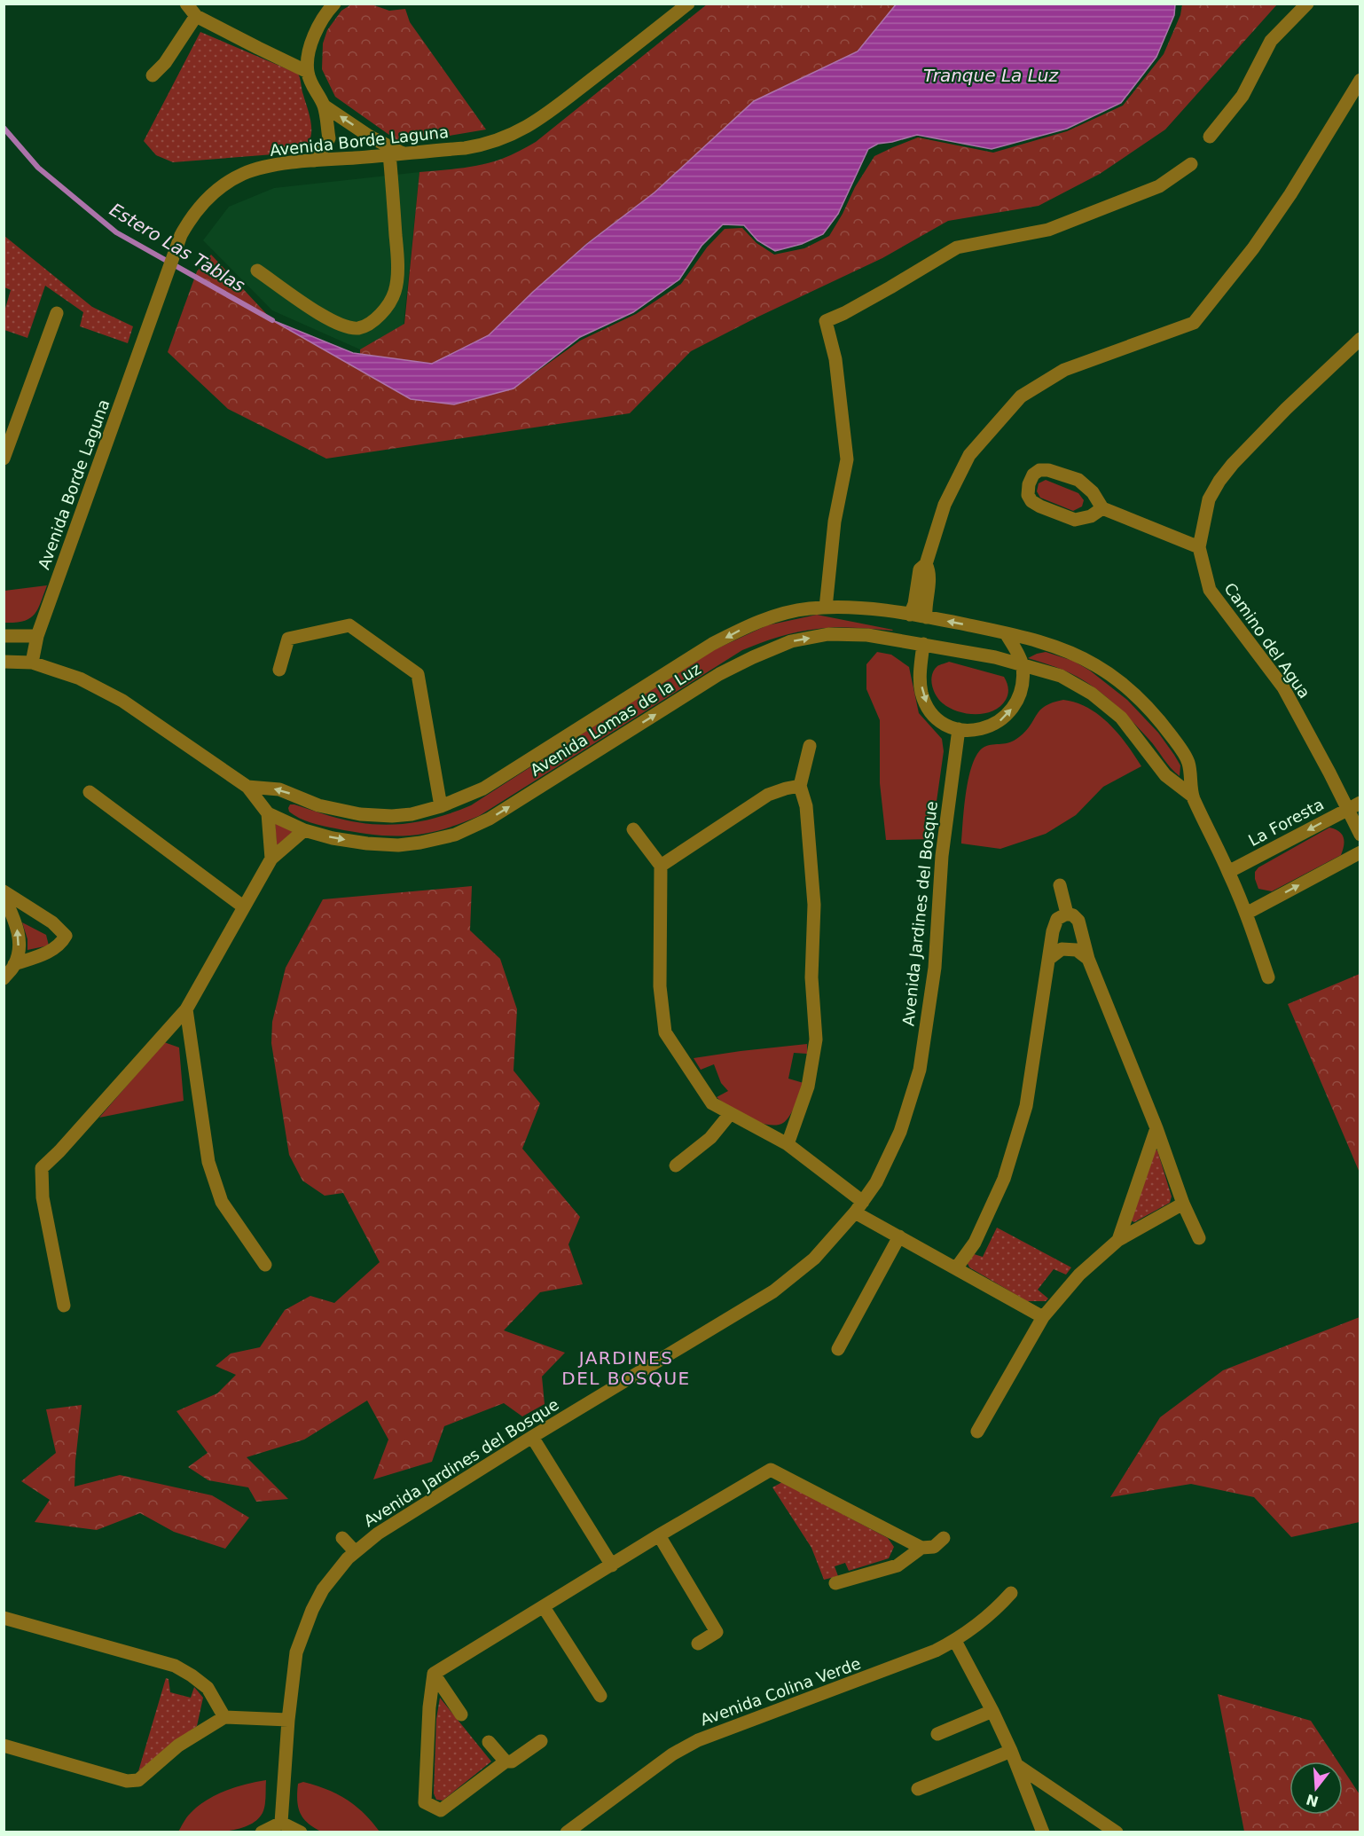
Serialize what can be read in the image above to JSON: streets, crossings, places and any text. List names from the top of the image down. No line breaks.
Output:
{"streets":{"street":["Avenida Borde Laguna","Camino del Agua","Avenida Lomas de la Luz","La Foresta","Avenida Jardines del Bosque","Avenida Colina Verde"]},"crossings":[["Avenida Borde Laguna","Avenida Lomas de la Luz"],["Camino del Agua","La Foresta"],["Avenida Lomas de la Luz","La Foresta"],["Avenida Lomas de la Luz","Avenida Jardines del Bosque"]],"districts":["JARDINES DEL BOSQUE"],"water":["Tranque La Luz","Estero Las Tablas"],"north":"bottom"}
